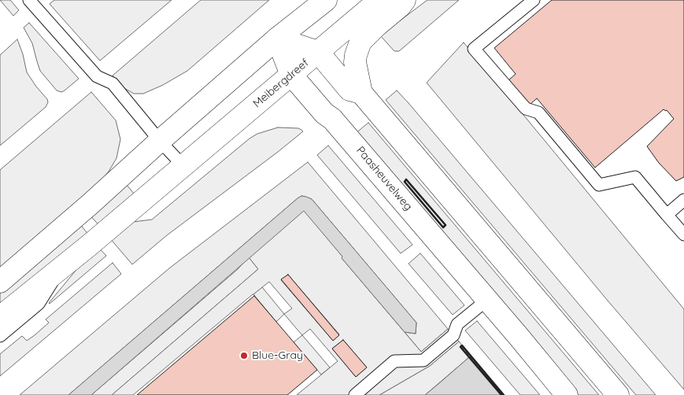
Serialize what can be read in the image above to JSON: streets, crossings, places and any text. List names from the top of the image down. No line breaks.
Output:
{"streets":{"street":["Meibergdreef","Paasheuvelweg"]},"crossings":[["Meibergdreef","Paasheuvelweg"]],"places":["Blue-Gray"]}
